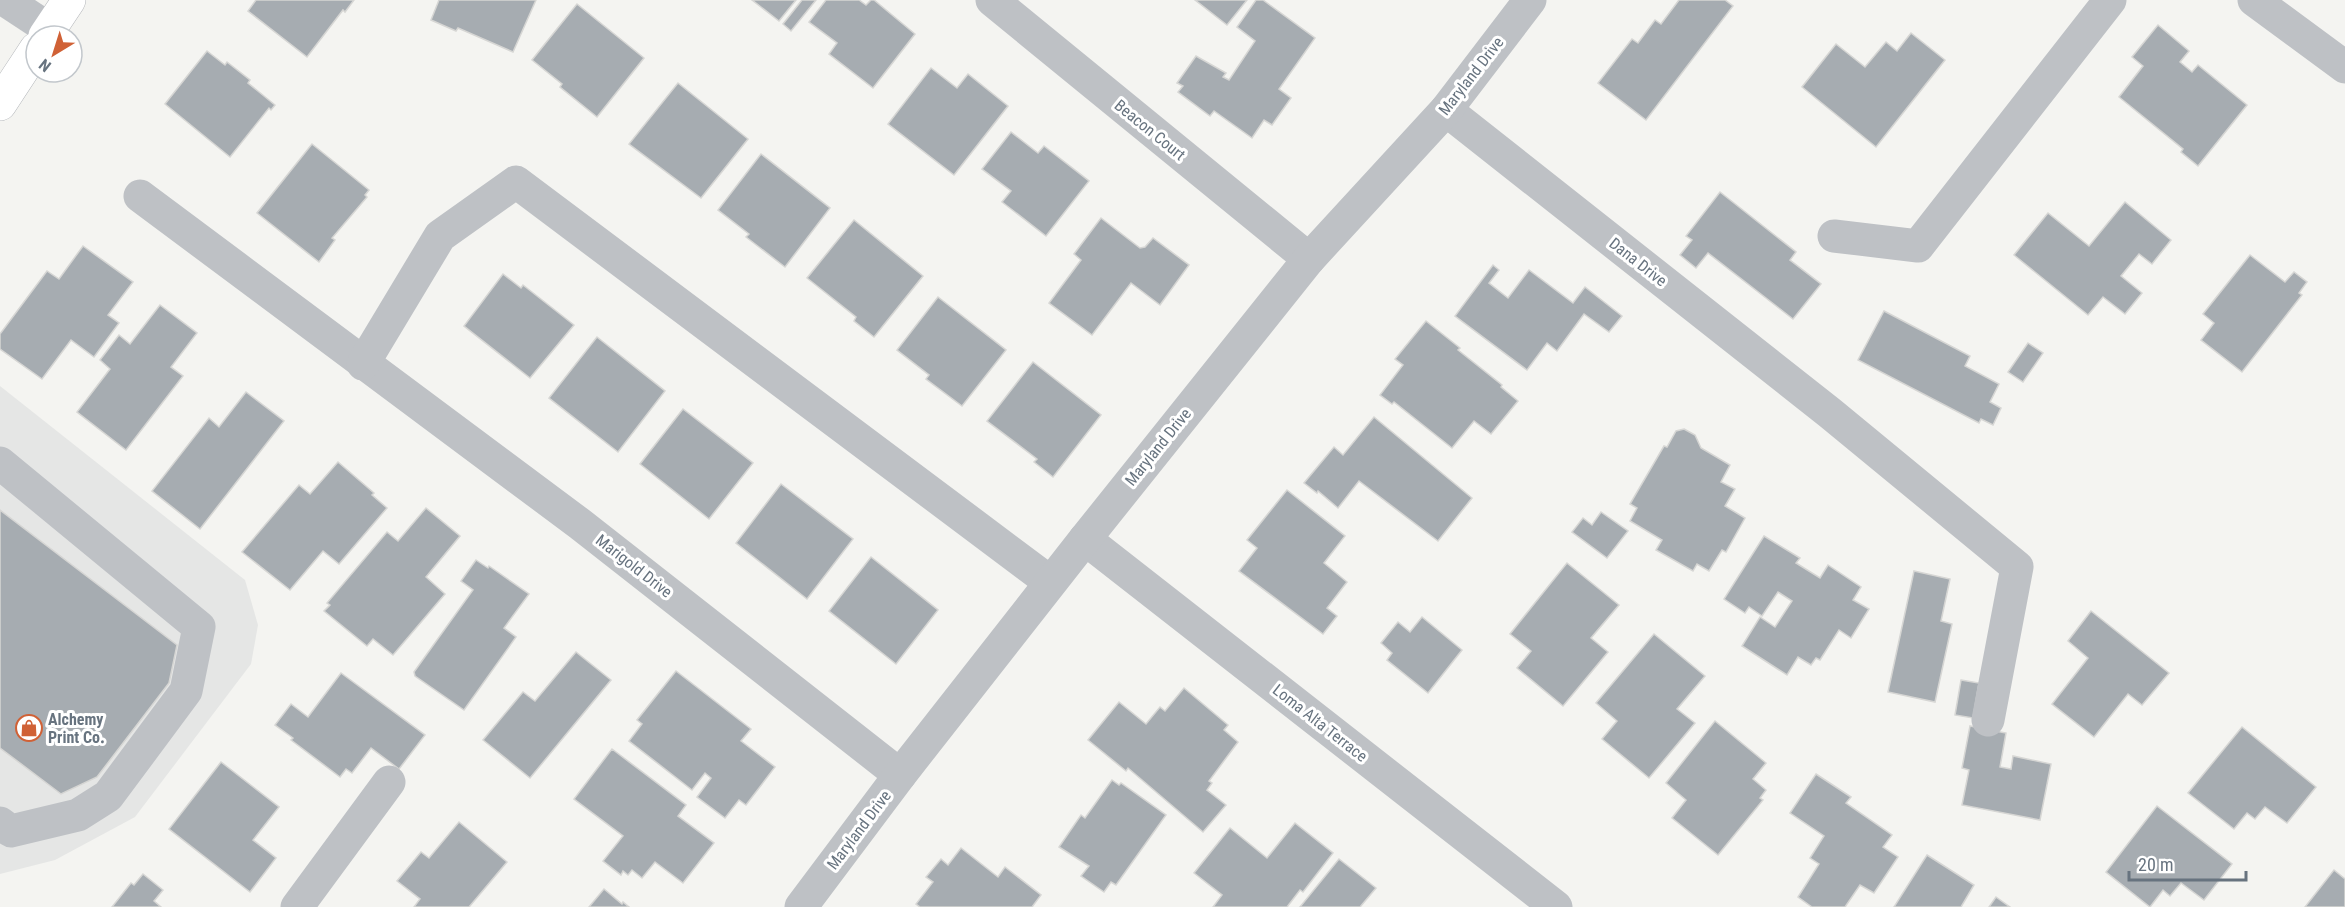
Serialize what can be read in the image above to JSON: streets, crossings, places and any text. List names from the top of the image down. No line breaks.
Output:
{"streets":{"street":["Maryland Drive","Beacon Court","Dana Drive","Marigold Drive","Loma Alta Terrace"]},"crossings":[["Maryland Drive","Beacon Court"],["Maryland Drive","Dana Drive"],["Maryland Drive","Marigold Drive"],["Maryland Drive","Loma Alta Terrace"]],"places":{"shop":["Alchemy Print Co."]},"scale_bar":"20 m","north":"bottom left"}
